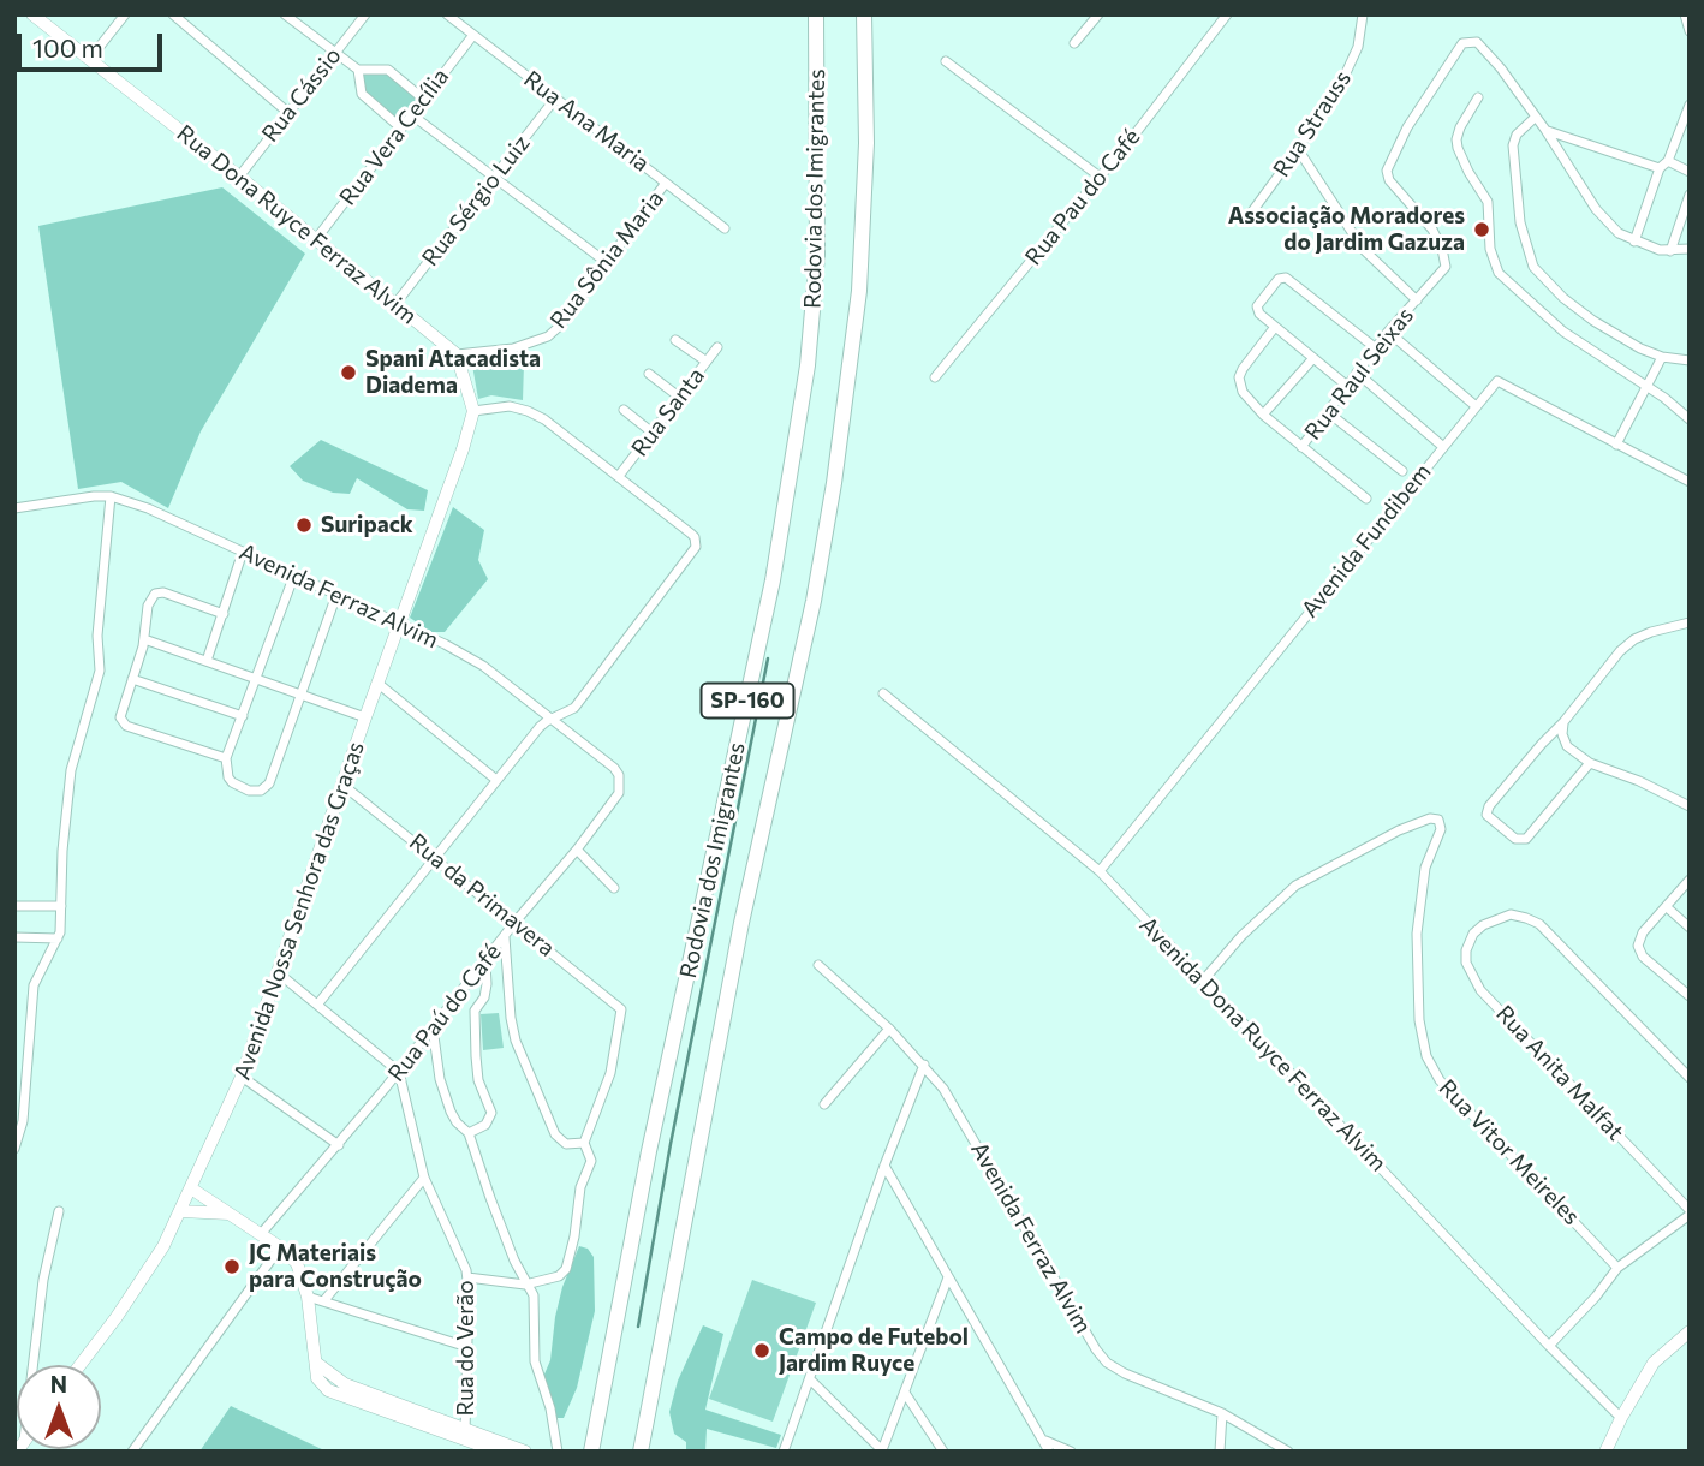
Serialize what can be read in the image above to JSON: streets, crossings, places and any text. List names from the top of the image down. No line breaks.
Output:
{"streets":{"highway":["Rodovia dos Imigrantes","SP-160"],"main road":["Rua Dona Ruyce Ferraz Alvim","Avenida Nossa Senhora das Graças"],"street":["Rua Cássio","Rua Ana Maria","Rua Strauss","Rua Vera Cecília","Rua Pau do Café","Rua Sérgio Luiz","Rua Sônia Maria","Rua Raul Seixas","Rua Santa","Avenida Fundibem","Avenida Ferraz Alvim","Rua da Primavera","Rua Paú do Café","Avenida Dona Ruyce Ferraz Alvim","Rua Anita Malfat","Rua Vitor Meireles","Rua do Verão"]},"crossings":[["Rua Cássio","Rua Dona Ruyce Ferraz Alvim"],["Rua Ana Maria","Rua Vera Cecília"],["Rua Ana Maria","Rua Sérgio Luiz"],["Rua Ana Maria","Rua Sônia Maria"],["Rua Vera Cecília","Rua Dona Ruyce Ferraz Alvim"],["Rua Sérgio Luiz","Rua Dona Ruyce Ferraz Alvim"],["Rua Dona Ruyce Ferraz Alvim","Rua Sônia Maria"],["Avenida Fundibem","Avenida Dona Ruyce Ferraz Alvim"],["Avenida Ferraz Alvim","Avenida Nossa Senhora das Graças"],["Avenida Ferraz Alvim","Rua Paú do Café"],["Rua da Primavera","Avenida Nossa Senhora das Graças"],["Rua da Primavera","Rua Paú do Café"],["Rua Paú do Café","Rua do Verão"],["Avenida Dona Ruyce Ferraz Alvim","Rua Vitor Meireles"]],"places":["Associação Moradores do Jardim Gazuza","Spani Atacadista Diadema","Suripack","JC Materiais para Construção","Campo de Futebol Jardim Ruyce"],"scale_bar":"100 m","north":"top"}
